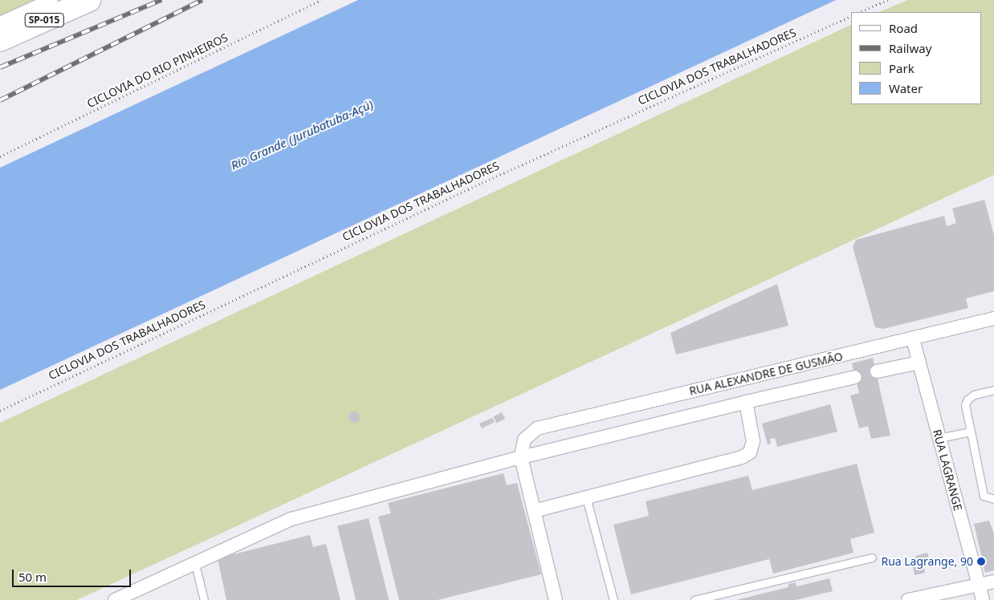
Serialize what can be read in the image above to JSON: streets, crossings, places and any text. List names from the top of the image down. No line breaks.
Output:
{"streets":{"highway":["SP-015"],"street":["RUA ALEXANDRE DE GUSMÃO","RUA LAGRANGE"],"path":["CICLOVIA DOS TRABALHADORES","CICLOVIA DO RIO PINHEIROS"]},"crossings":[["RUA ALEXANDRE DE GUSMÃO","RUA LAGRANGE"]],"water":["Rio Grande (Jurubatuba-Açú)"],"places":["Rua Lagrange, 90"],"legend":["Road","Railway","Park","Water"],"scale_bar":"50 m"}
